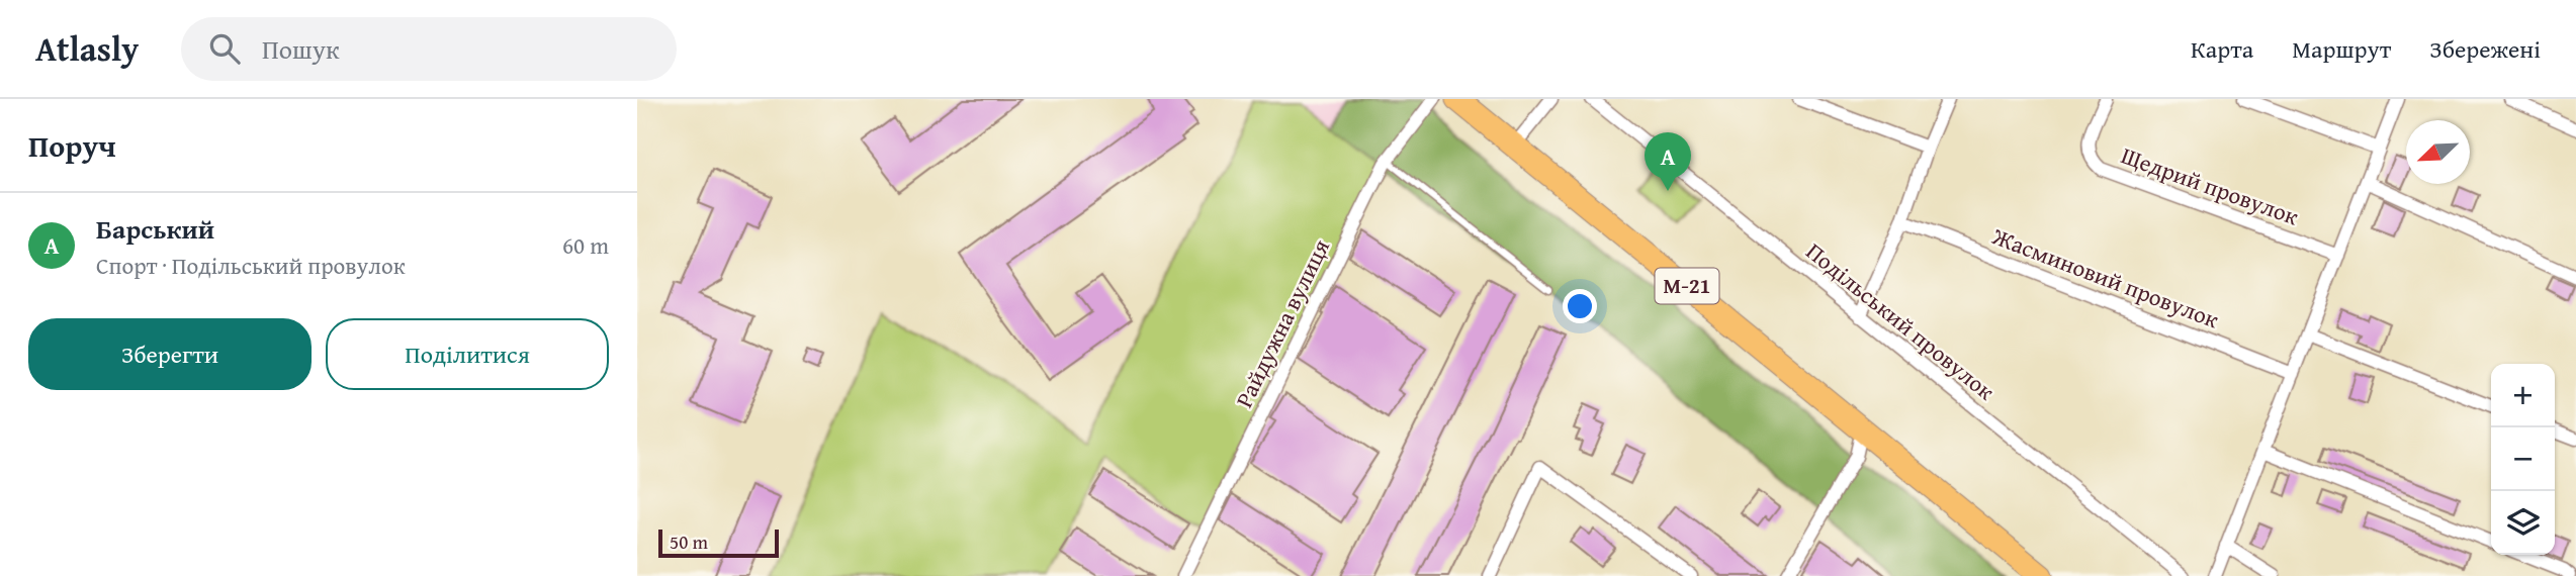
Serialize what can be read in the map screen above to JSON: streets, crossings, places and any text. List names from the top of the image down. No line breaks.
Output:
{"streets":{"highway":["М-21"],"street":["Щедрий провулок","Жасминовий провулок","Подільський провулок","Райдужна вулиця"]},"scale_bar":"50 m","north":"bottom left","page":{"header":"Atlasly","search":"Пошук","nav":["Карта","Маршрут","Збережені"],"heading":"Поруч","pins":"A","list":[{"mark":"A","name":"Барський","note":"Спорт · Подільський провулок","value":"60 m"}],"buttons":["Зберегти","Поділитися"],"map_buttons":["+","−"],"scale":"50 m"}}
